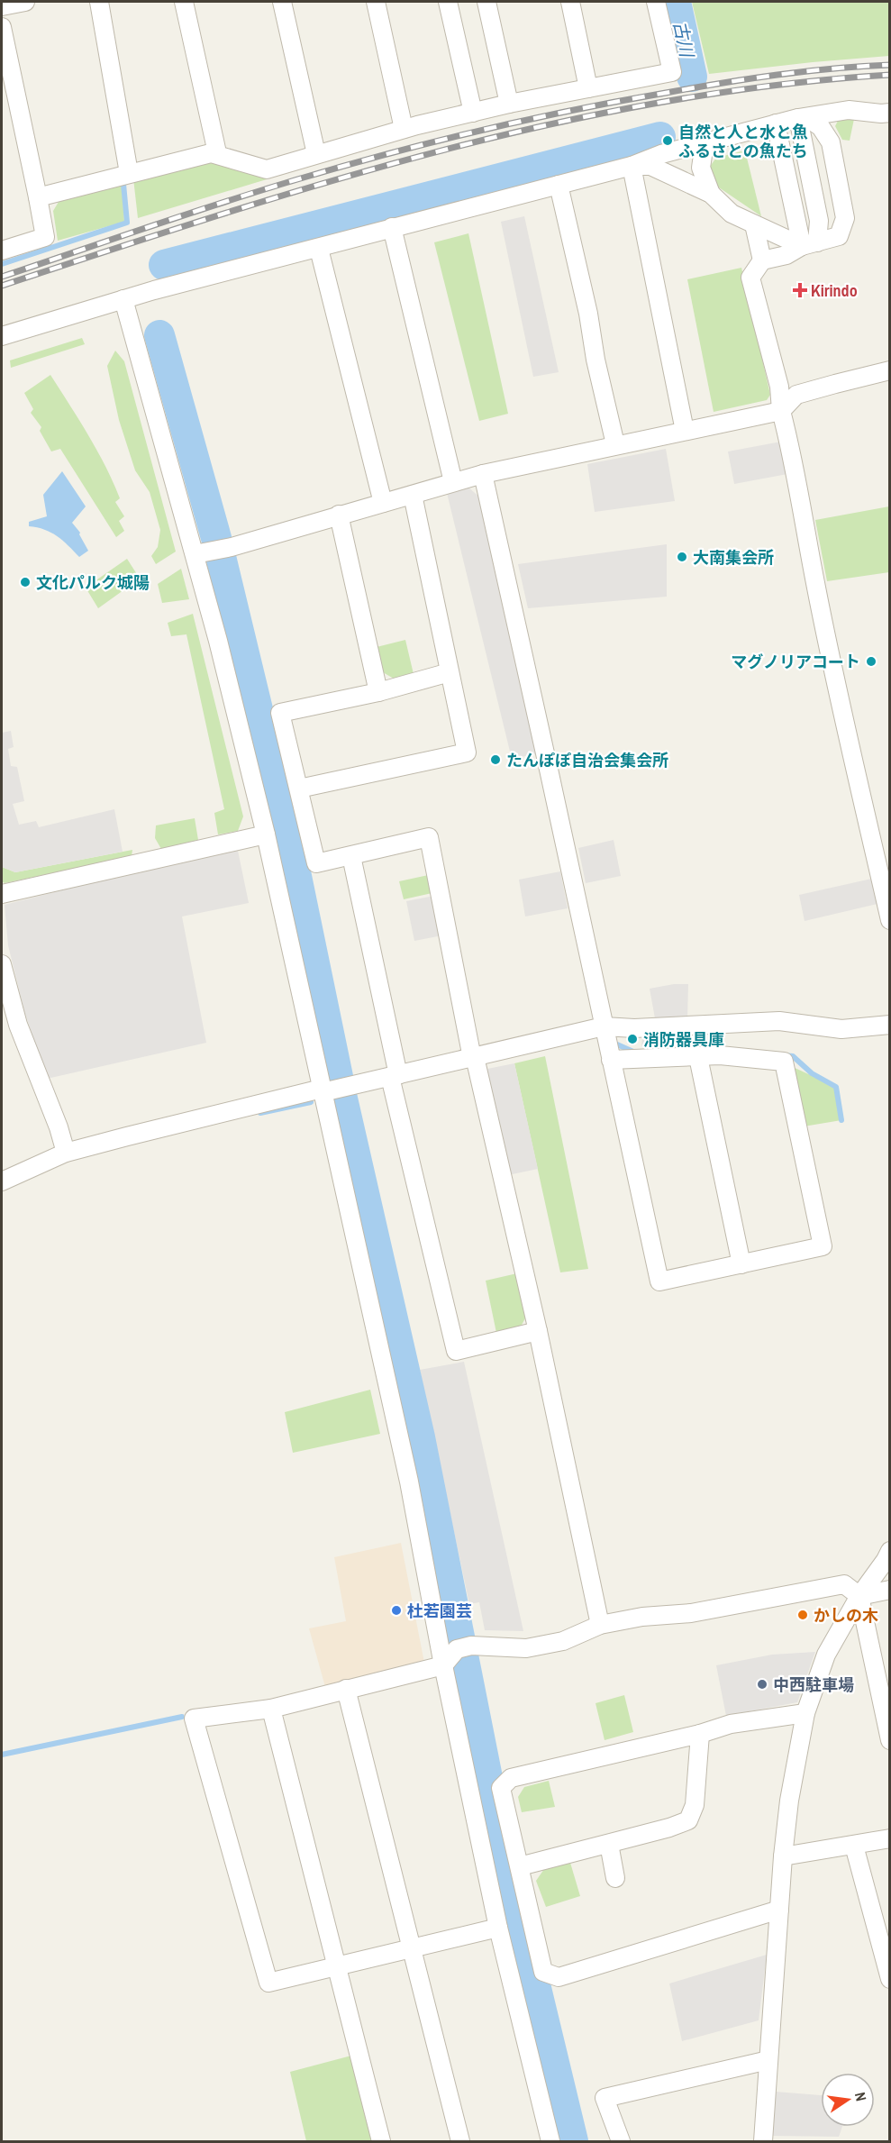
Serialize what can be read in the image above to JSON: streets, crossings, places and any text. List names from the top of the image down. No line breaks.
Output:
{"water":["古川"],"places":{"other":["自然と人と水と魚 ふるさとの魚たち","大南集会所","文化パルク城陽","マグノリアコート","たんぽぽ自治会集会所","消防器具庫","杜若園芸","かしの木","中西駐車場"],"health":["Kirindo"]},"north":"right"}
